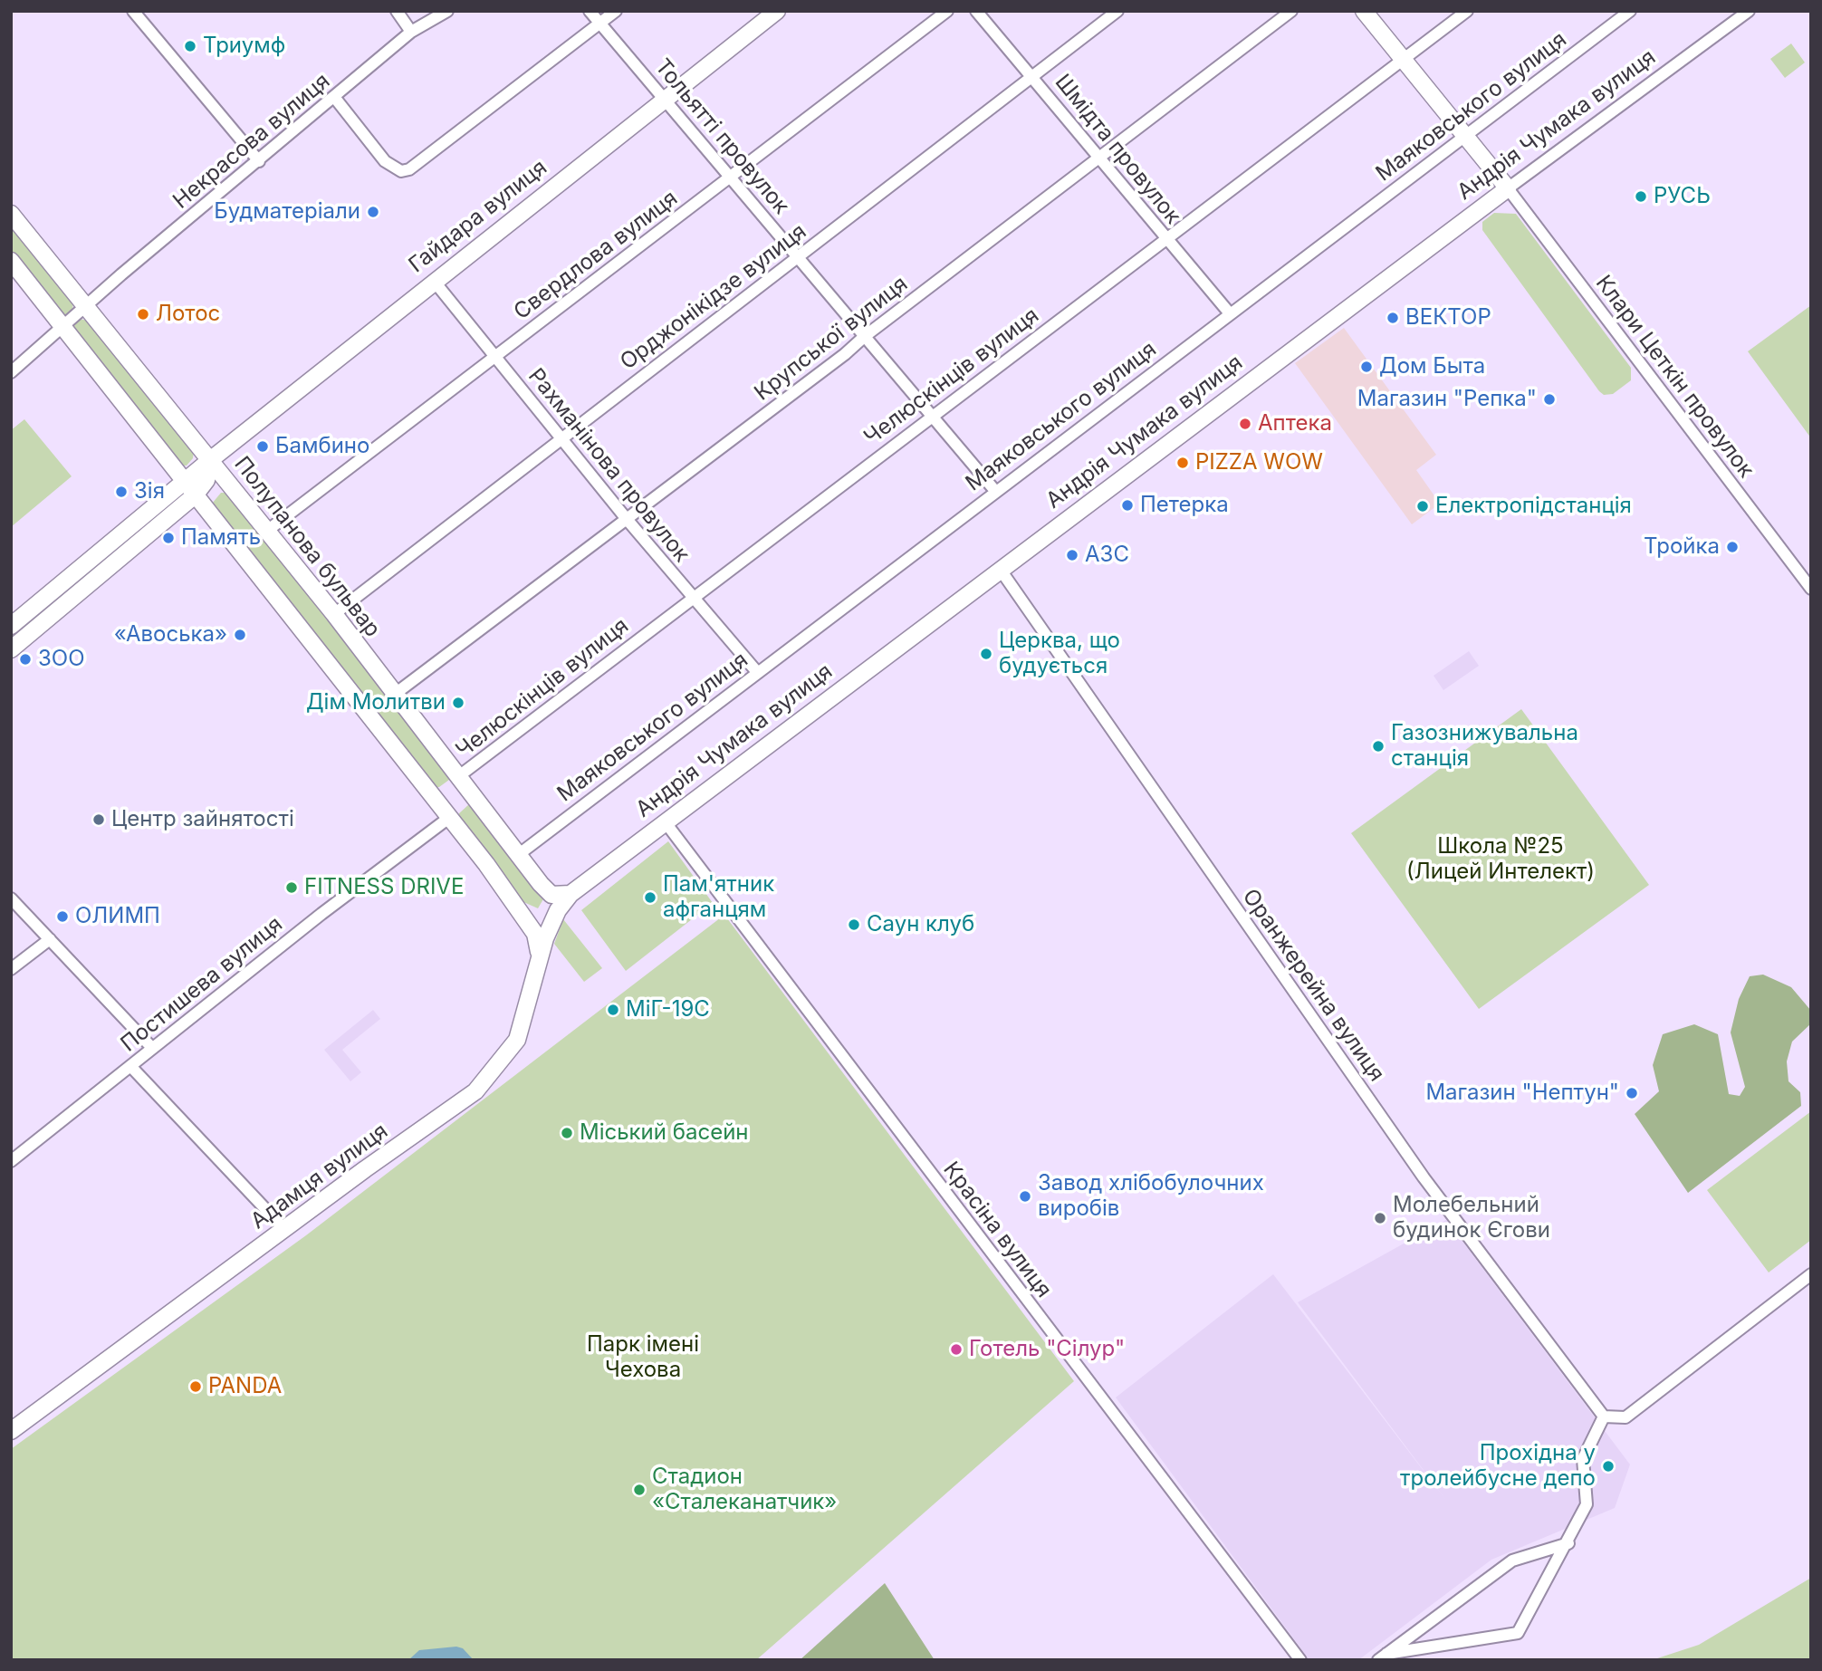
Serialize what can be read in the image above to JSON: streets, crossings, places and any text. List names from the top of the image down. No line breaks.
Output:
{"streets":{"street":["Маяковського вулиця","Андрія Чумака вулиця","Тольятті провулок","Некрасова вулиця","Шмідта провулок","Гайдара вулиця","Свердлова вулиця","Орджонікідзе вулиця","Крупської вулиця","Челюскінців вулиця","Клари Цеткін провулок","Рахманінова провулок","Полупанова бульвар","Постишева вулиця","Оранжерейна вулиця","Адамця вулиця","Красіна вулиця"]},"crossings":[["Маяковського вулиця","Тольятті провулок"],["Маяковського вулиця","Шмідта провулок"],["Маяковського вулиця","Рахманінова провулок"],["Маяковського вулиця","Полупанова бульвар"],["Андрія Чумака вулиця","Клари Цеткін провулок"],["Андрія Чумака вулиця","Полупанова бульвар"],["Андрія Чумака вулиця","Оранжерейна вулиця"],["Андрія Чумака вулиця","Адамця вулиця"],["Андрія Чумака вулиця","Красіна вулиця"],["Тольятті провулок","Гайдара вулиця"],["Тольятті провулок","Свердлова вулиця"],["Тольятті провулок","Орджонікідзе вулиця"],["Тольятті провулок","Крупської вулиця"],["Тольятті провулок","Челюскінців вулиця"],["Некрасова вулиця","Полупанова бульвар"],["Шмідта провулок","Орджонікідзе вулиця"],["Шмідта провулок","Крупської вулиця"],["Шмідта провулок","Челюскінців вулиця"],["Гайдара вулиця","Рахманінова провулок"],["Гайдара вулиця","Полупанова бульвар"],["Свердлова вулиця","Рахманінова провулок"],["Свердлова вулиця","Полупанова бульвар"],["Орджонікідзе вулиця","Рахманінова провулок"],["Орджонікідзе вулиця","Полупанова бульвар"],["Крупської вулиця","Рахманінова провулок"],["Крупської вулиця","Полупанова бульвар"],["Челюскінців вулиця","Рахманінова провулок"],["Челюскінців вулиця","Полупанова бульвар"],["Полупанова бульвар","Адамця вулиця"]],"parks":["Школа №25 (Лицей Интелект)","Парк імені Чехова"],"places":["Триумф","РУСЬ","Будматеріали","Лотос","ВЕКТОР","Дом Быта","Магазин \"Репка\"","Аптека","Бамбино","PIZZA WOW","Зія","Петерка","Електропідстанція","Память","Тройка","АЗС","«Авоська»","Церква, що будується","ЗОО","Дім Молитви","Газознижувальна станція","Центр зайнятості","FITNESS DRIVE","Пам'ятник афганцям","ОЛИМП","Саун клуб","МіГ-19С","Магазин \"Нептун\"","Міський басейн","Завод хлібобулочних виробів","Молебельний будинок Єгови","Готель \"Сілур\"","PANDA","Прохідна у тролейбусне депо","Стадион «Сталеканатчик»"]}
